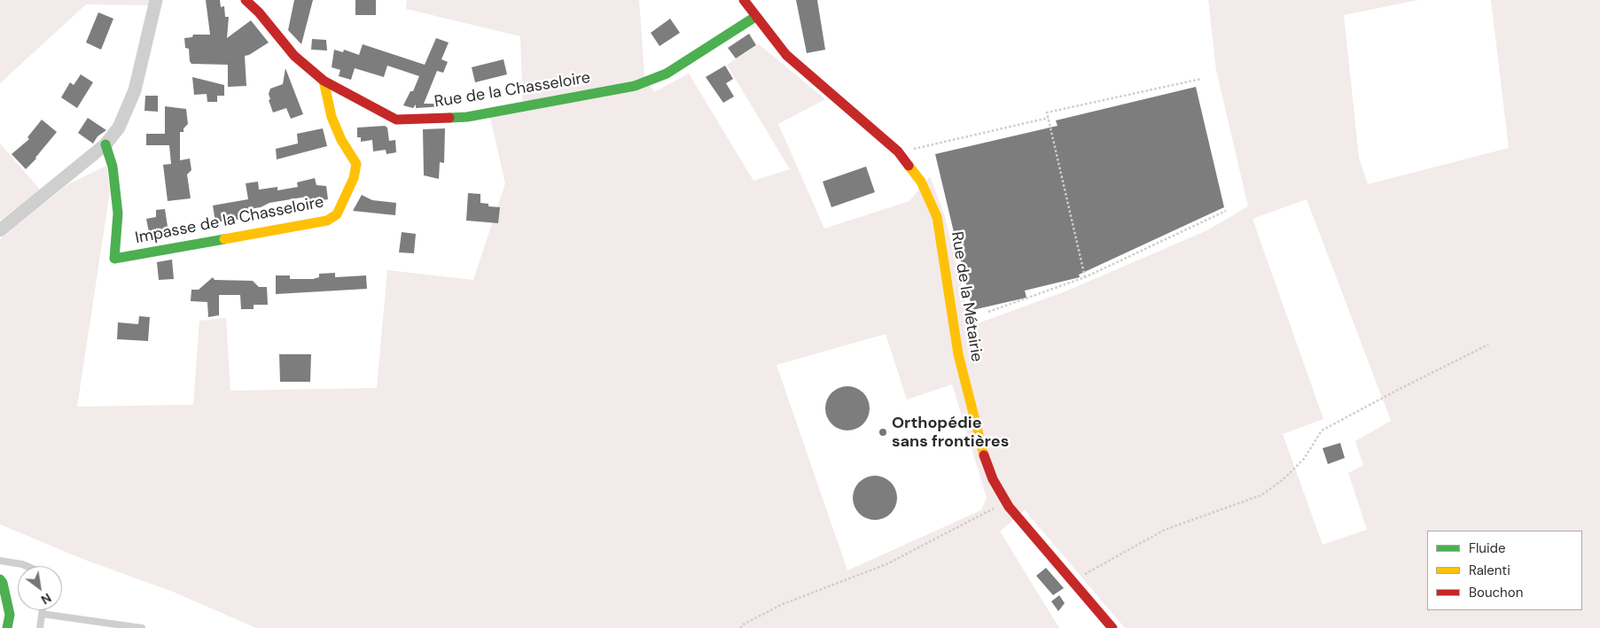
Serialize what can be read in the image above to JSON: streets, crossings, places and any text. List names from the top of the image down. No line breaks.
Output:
{"streets":{"street":["Rue de la Chasseloire","Impasse de la Chasseloire","Rue de la Métairie"]},"crossings":[["Rue de la Chasseloire","Impasse de la Chasseloire"],["Rue de la Chasseloire","Rue de la Métairie"]],"places":["Orthopédie sans frontières"],"legend":["Fluide","Ralenti","Bouchon"],"north":"bottom right"}
